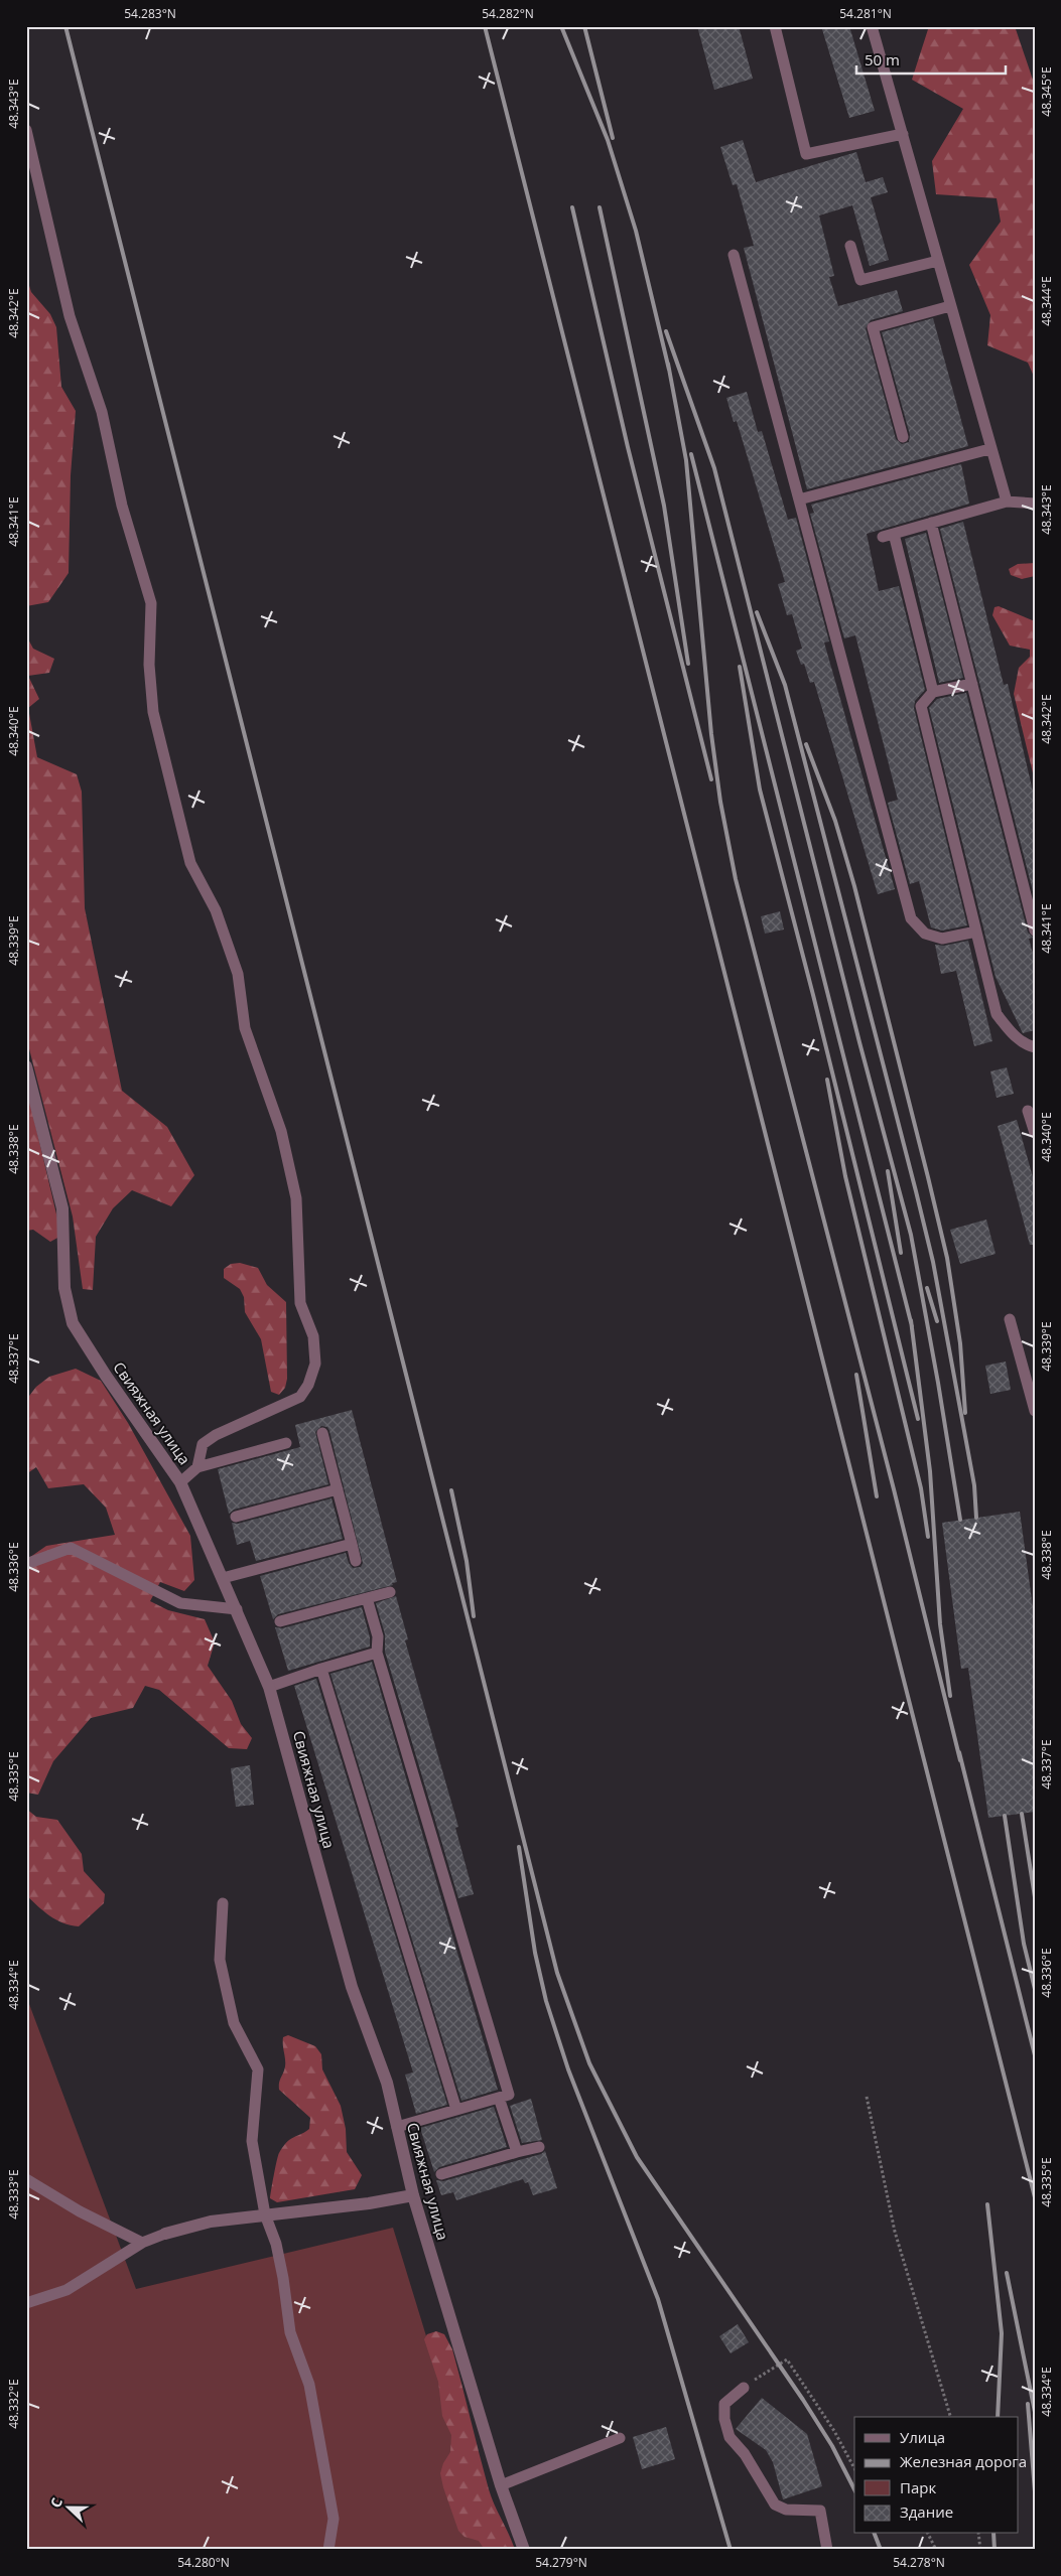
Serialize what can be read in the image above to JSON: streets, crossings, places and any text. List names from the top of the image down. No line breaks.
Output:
{"streets":{"street":["Свияжная улица"]},"legend":["Улица","Железная дорога","Парк","Здание"],"scale_bar":"50 m","north":"left","coordinates":["54.283°N","54.282°N","54.281°N","48.345°E","48.343°E","48.344°E","48.342°E","48.341°E","48.340°E","48.339°E","48.338°E","48.337°E","48.336°E","48.335°E","48.334°E","48.333°E","48.332°E","54.280°N","54.279°N","54.278°N"]}
